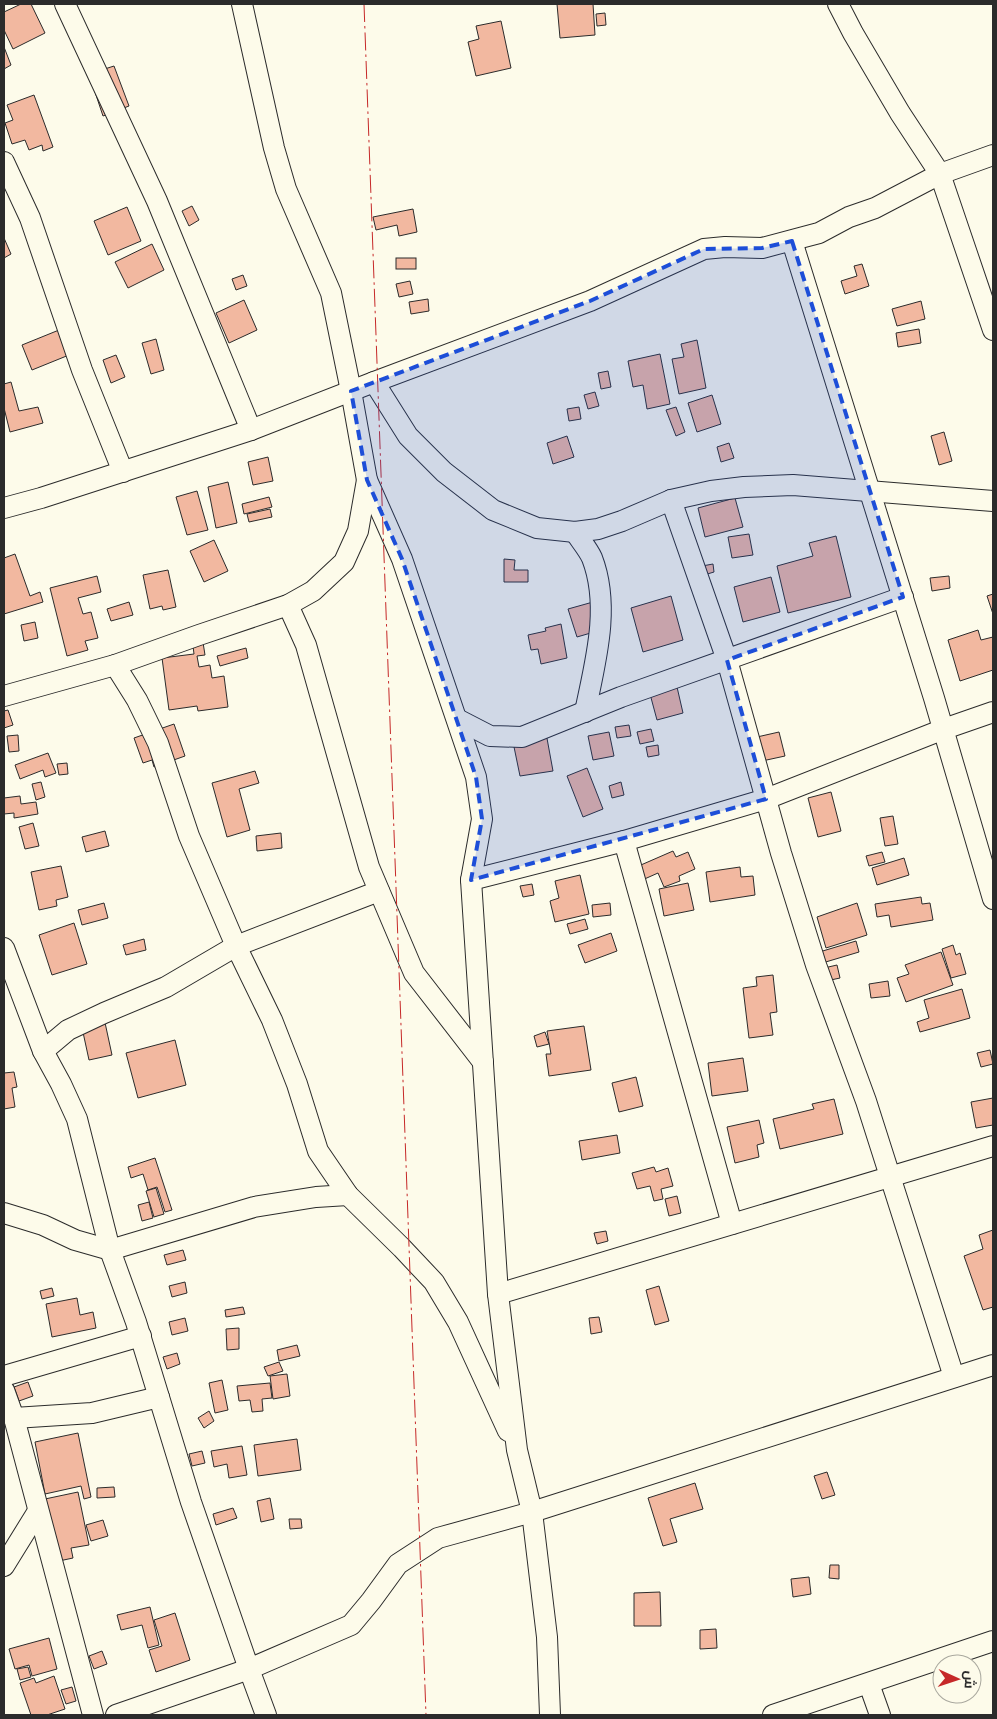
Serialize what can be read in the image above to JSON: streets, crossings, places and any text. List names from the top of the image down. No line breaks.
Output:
{"north":"right"}
